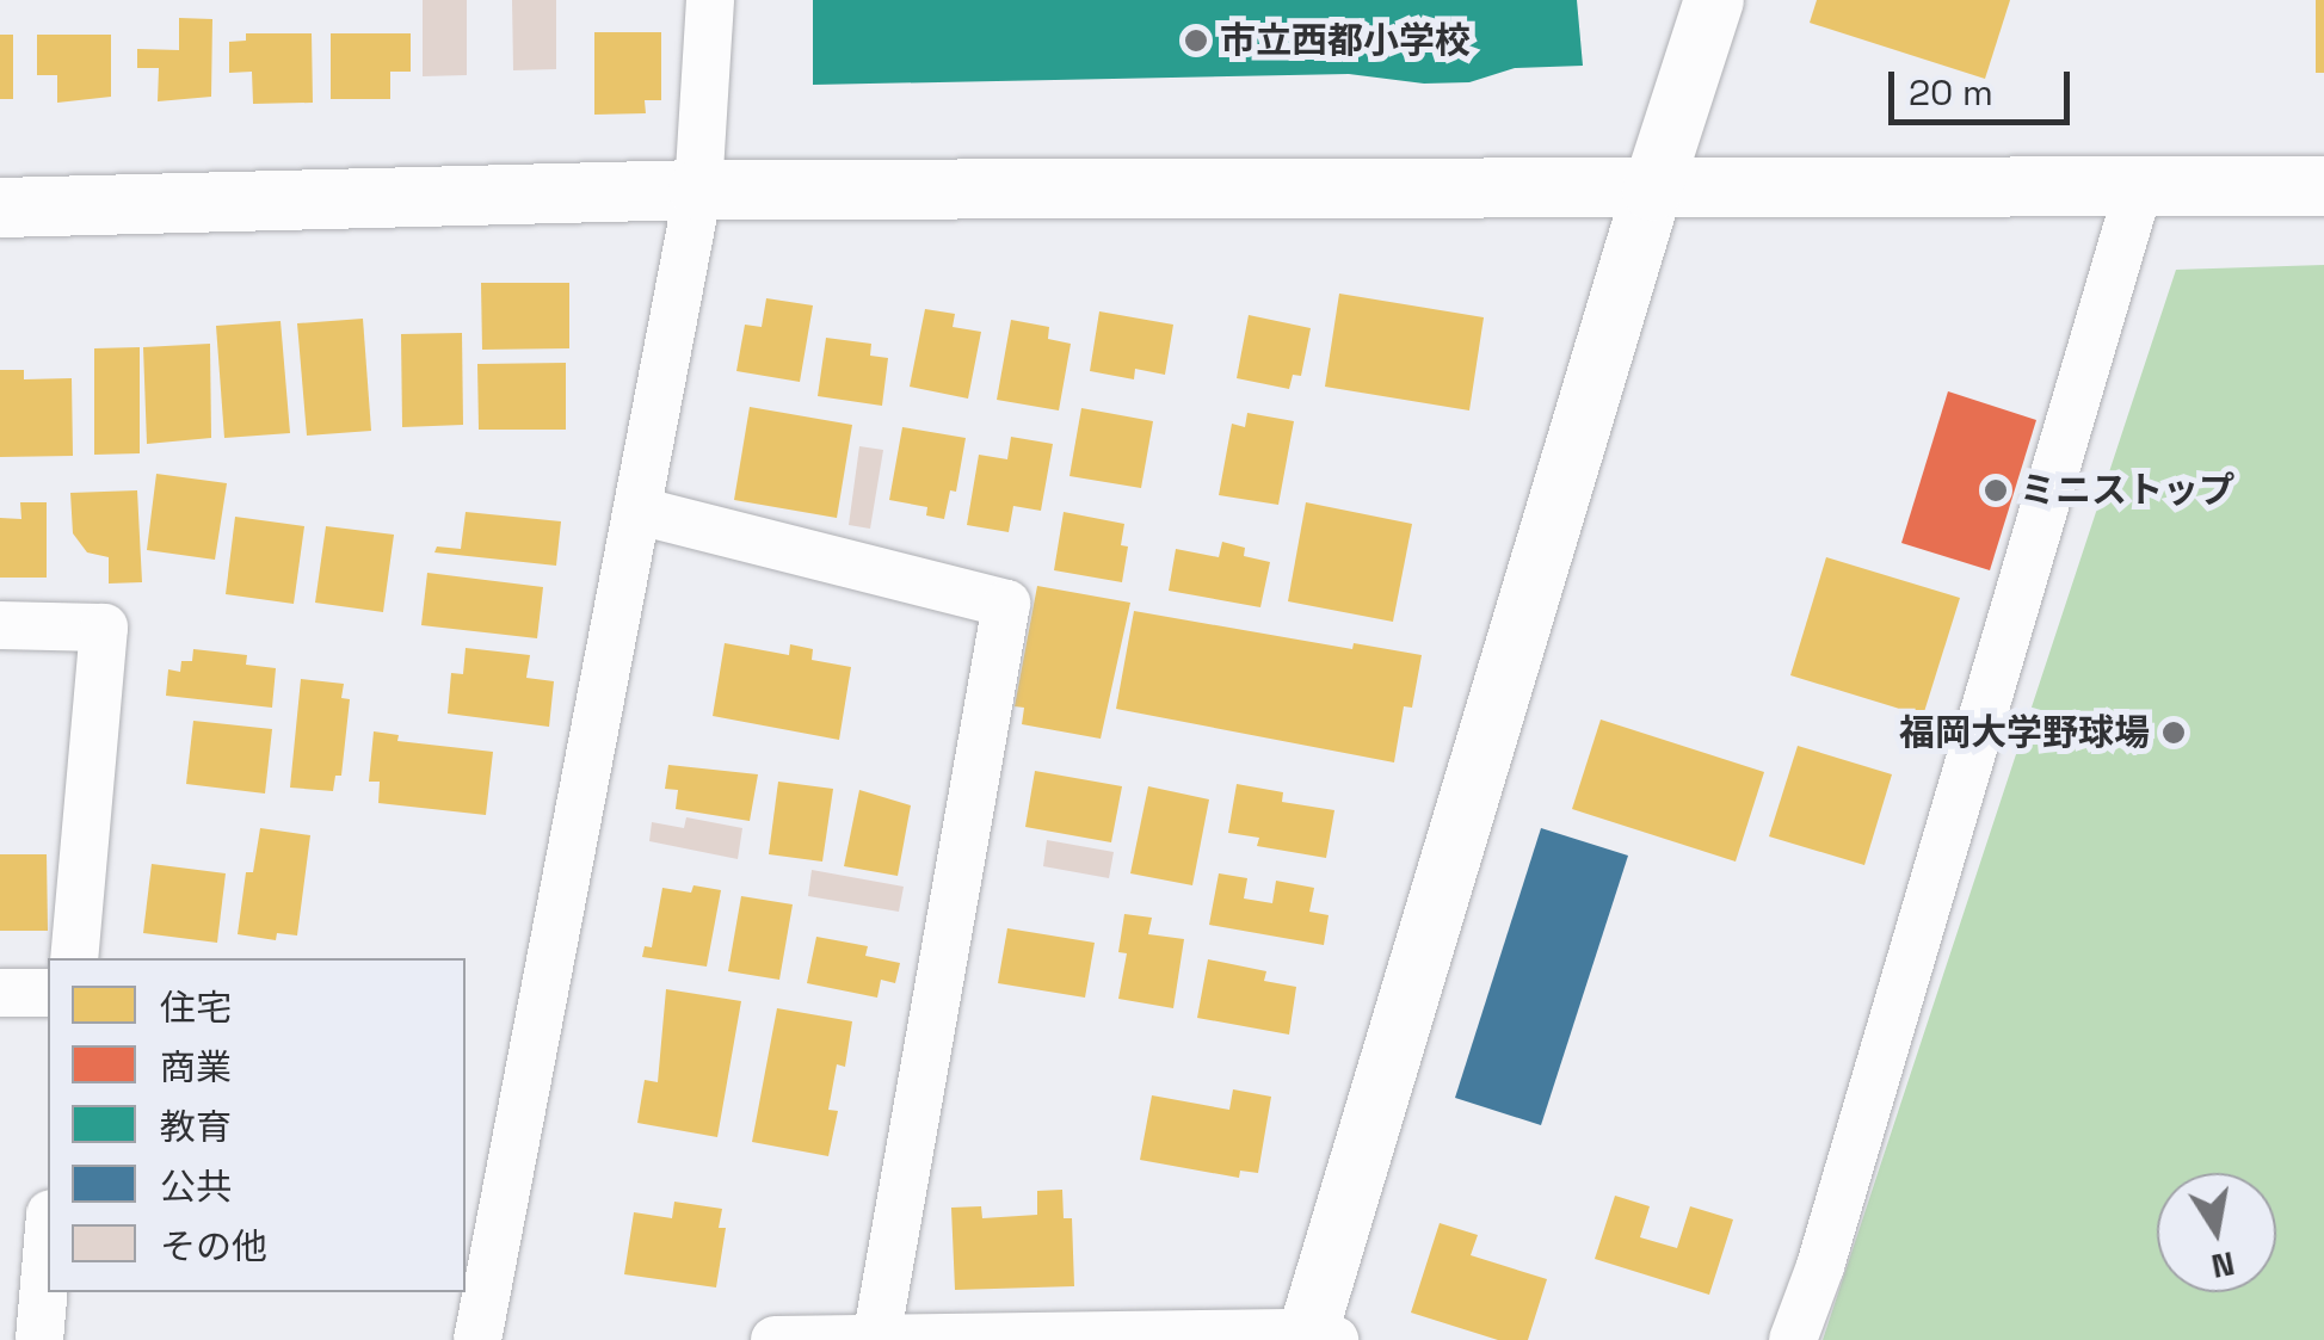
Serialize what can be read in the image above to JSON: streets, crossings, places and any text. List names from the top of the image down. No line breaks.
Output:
{"places":["市立西都小学校","ミニストップ","福岡大学野球場"],"legend":["住宅","商業","教育","公共","その他"],"scale_bar":"20 m","north":"bottom"}
